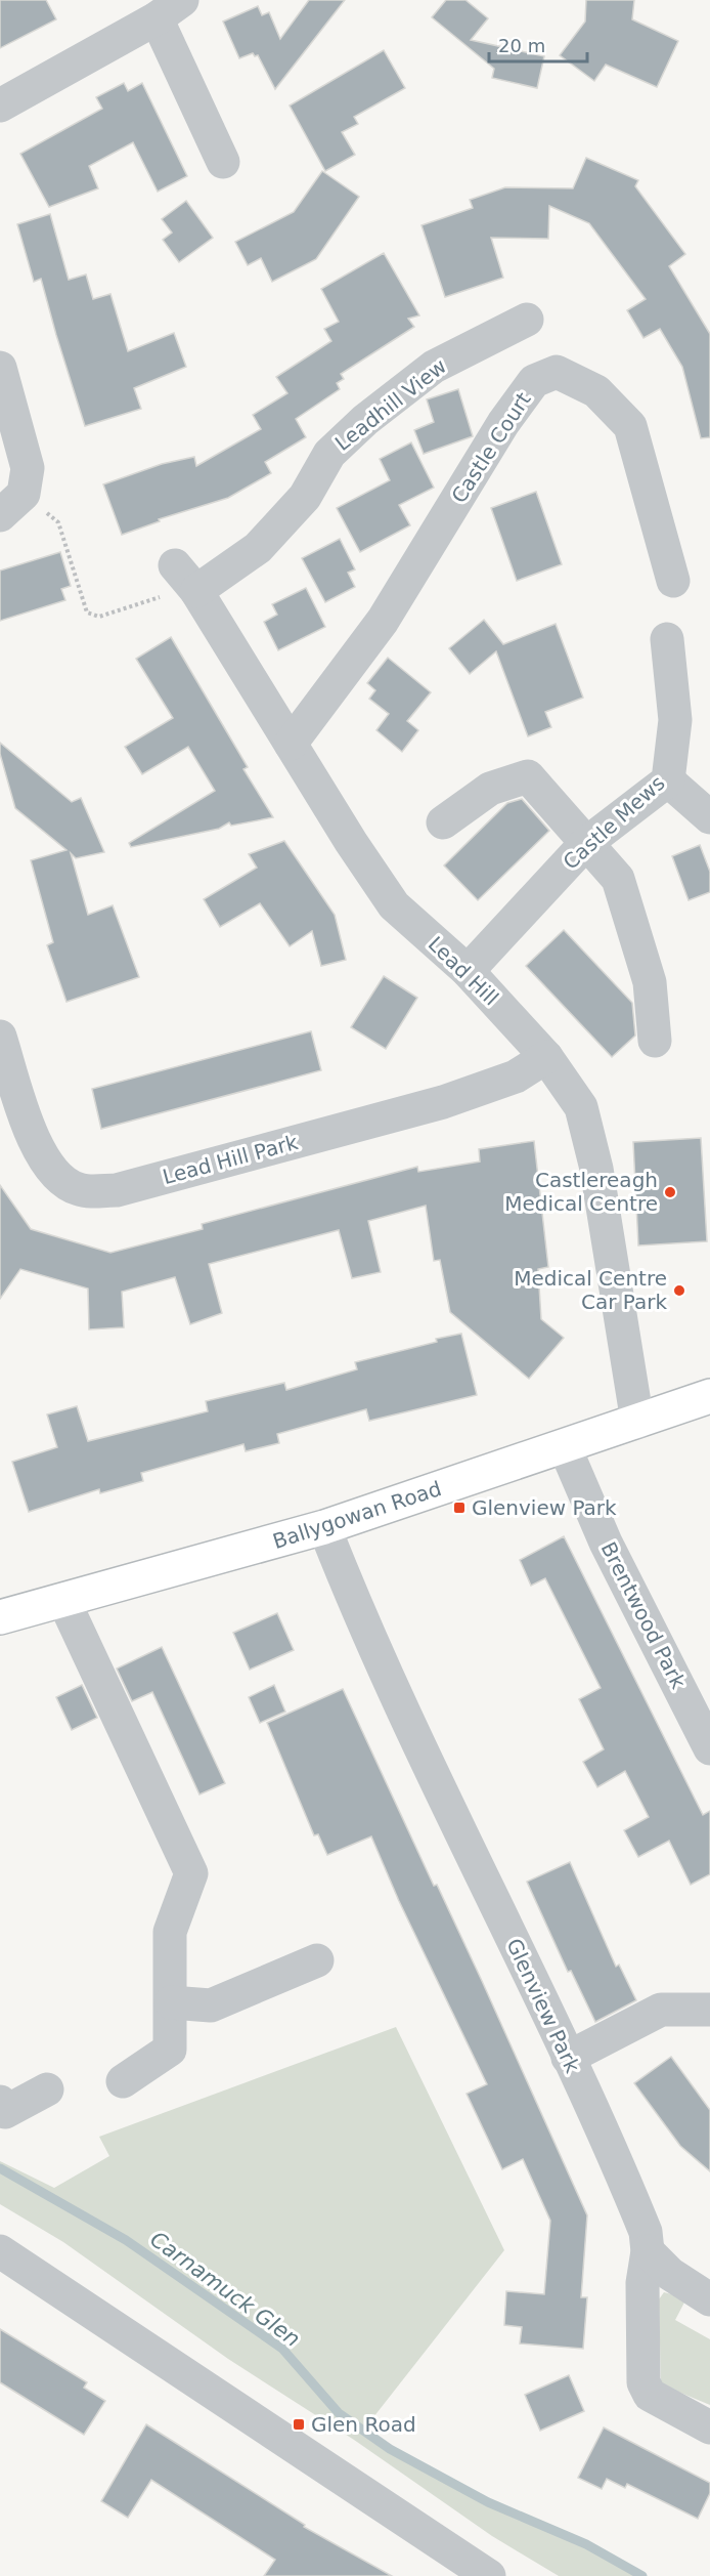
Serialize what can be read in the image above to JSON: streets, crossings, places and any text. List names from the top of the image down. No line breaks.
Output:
{"streets":{"main road":["Ballygowan Road"],"street":["Leadhill View","Castle Court","Castle Mews","Lead Hill","Lead Hill Park","Brentwood Park","Glenview Park"]},"crossings":[["Leadhill View","Lead Hill"],["Castle Court","Lead Hill"],["Castle Mews","Lead Hill"],["Lead Hill","Lead Hill Park"],["Lead Hill","Ballygowan Road"],["Ballygowan Road","Brentwood Park"],["Ballygowan Road","Glenview Park"]],"water":["Carnamuck Glen"],"places":{"other":["Castlereagh Medical Centre","Medical Centre Car Park"],"transit":["Glenview Park","Glen Road"]},"scale_bar":"20 m"}
